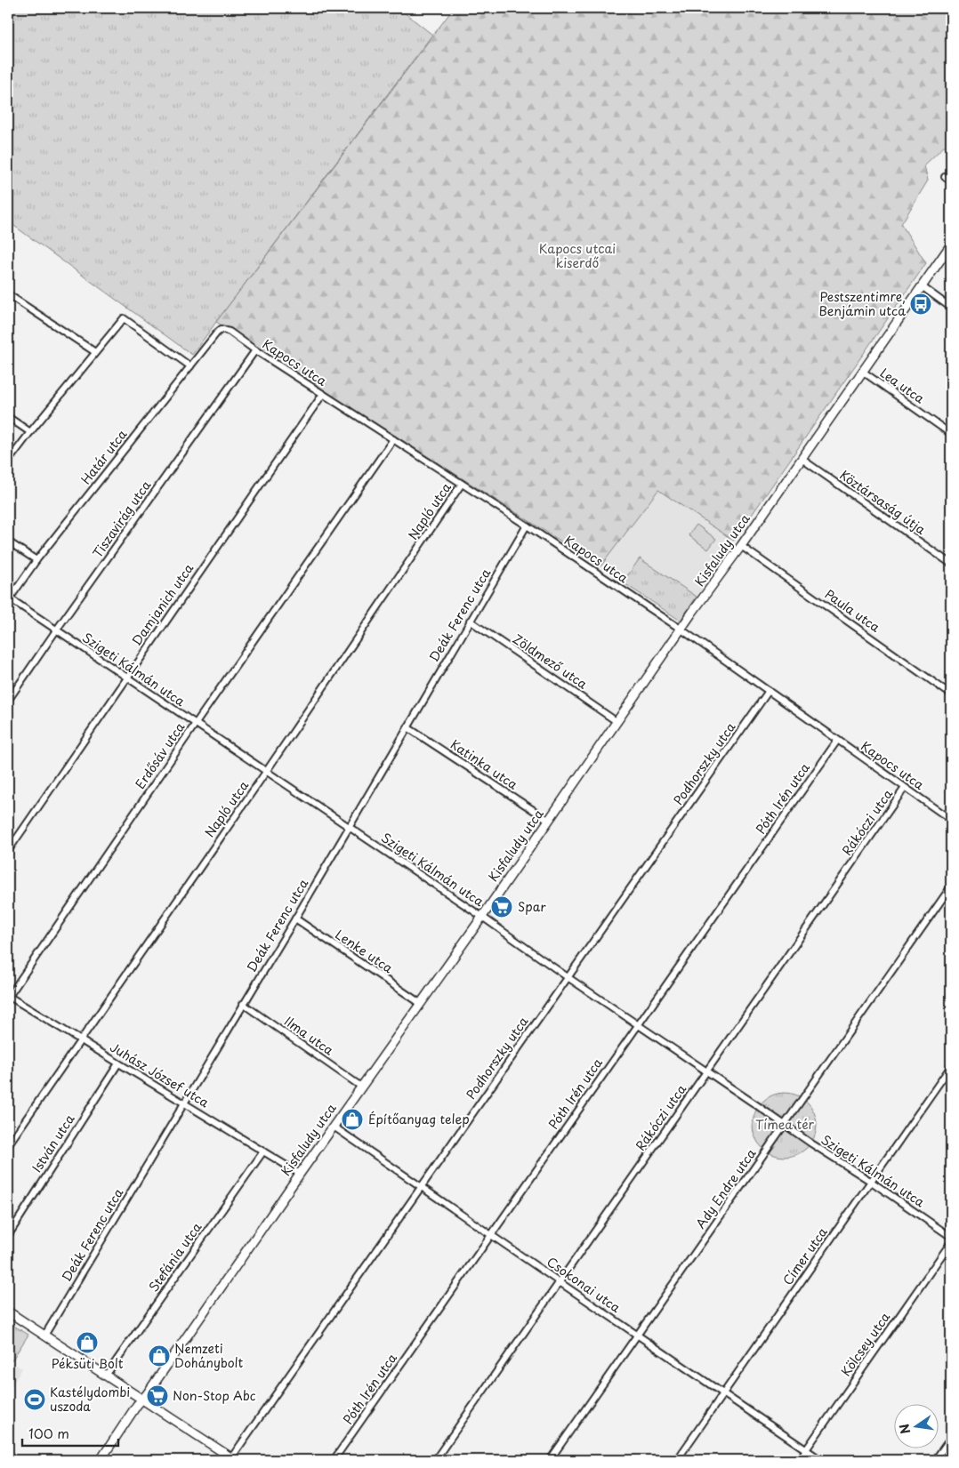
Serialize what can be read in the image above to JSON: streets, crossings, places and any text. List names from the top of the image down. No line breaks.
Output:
{"streets":{"street":["Kapocs utca","Lea utca","Határ utca","Köztársaság útja","Napló utca","Tiszavirág utca","Kisfaludy utca","Damjanich utca","Paula utca","Deák Ferenc utca","Zöldmező utca","Szigeti Kálmán utca","Erdősáv utca","Podhorszky utca","Katinka utca","Póth Irén utca","Rákóczi utca","Lenke utca","Ilma utca","Juhász József utca","István utca","Ady Endre utca","Címer utca","Stefánia utca","Csokonai utca","Kölcsey utca"]},"crossings":[["Kapocs utca","Határ utca"],["Kapocs utca","Napló utca"],["Kapocs utca","Tiszavirág utca"],["Kapocs utca","Kisfaludy utca"],["Kapocs utca","Damjanich utca"],["Kapocs utca","Deák Ferenc utca"],["Kapocs utca","Erdősáv utca"],["Kapocs utca","Podhorszky utca"],["Kapocs utca","Póth Irén utca"],["Kapocs utca","Rákóczi utca"],["Lea utca","Kisfaludy utca"],["Határ utca","Szigeti Kálmán utca"],["Köztársaság útja","Kisfaludy utca"],["Napló utca","Szigeti Kálmán utca"],["Napló utca","Juhász József utca"],["Tiszavirág utca","Szigeti Kálmán utca"],["Kisfaludy utca","Paula utca"],["Kisfaludy utca","Zöldmező utca"],["Kisfaludy utca","Szigeti Kálmán utca"],["Kisfaludy utca","Katinka utca"],["Kisfaludy utca","Lenke utca"],["Kisfaludy utca","Ilma utca"],["Kisfaludy utca","Juhász József utca"],["Kisfaludy utca","Csokonai utca"],["Damjanich utca","Szigeti Kálmán utca"],["Deák Ferenc utca","Zöldmező utca"],["Deák Ferenc utca","Szigeti Kálmán utca"],["Deák Ferenc utca","Katinka utca"],["Deák Ferenc utca","Lenke utca"],["Deák Ferenc utca","Ilma utca"],["Deák Ferenc utca","Juhász József utca"],["Szigeti Kálmán utca","Erdősáv utca"],["Szigeti Kálmán utca","Podhorszky utca"],["Szigeti Kálmán utca","Póth Irén utca"],["Szigeti Kálmán utca","Rákóczi utca"],["Szigeti Kálmán utca","Ady Endre utca"],["Szigeti Kálmán utca","Címer utca"],["Erdősáv utca","Juhász József utca"],["Podhorszky utca","Csokonai utca"],["Póth Irén utca","Csokonai utca"],["Rákóczi utca","Csokonai utca"],["Juhász József utca","István utca"],["Juhász József utca","Stefánia utca"],["Ady Endre utca","Csokonai utca"],["Címer utca","Csokonai utca"],["Csokonai utca","Kölcsey utca"]],"parks":["Kapocs utcai kiserdő","Tímea tér"],"places":{"bus stop":["Pestszentimre, Benjámin utca"],"supermarket":["Spar","Non-Stop Abc"],"shop":["Építőanyag telep","Péksüti Bolt","Nemzeti Dohánybolt"],"sports":["Kastélydombi uszoda"]},"scale_bar":"100 m","north":"left"}
